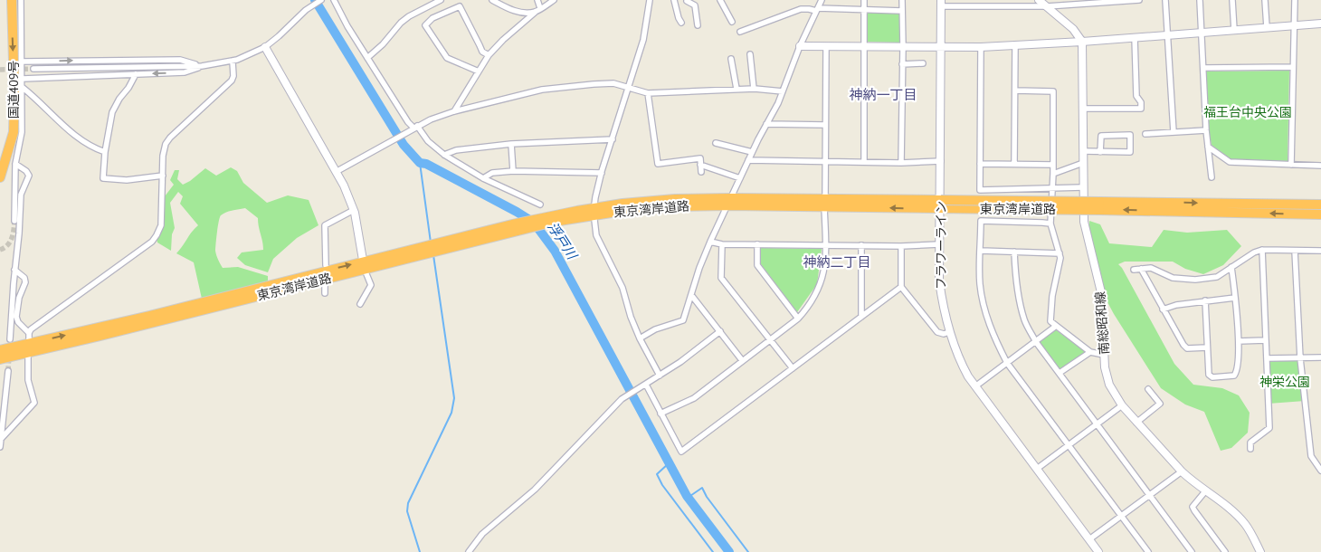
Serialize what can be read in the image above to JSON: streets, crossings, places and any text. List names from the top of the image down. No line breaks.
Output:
{"streets":{"highway":["国道409号","東京湾岸道路"],"street":["フラワーライン","南総昭和線"]},"crossings":[["東京湾岸道路","フラワーライン"]],"one_way":["国道409号"],"districts":["神納一丁目","神納二丁目"],"water":["浮戸川"],"parks":["福王台中央公園","神栄公園"]}
